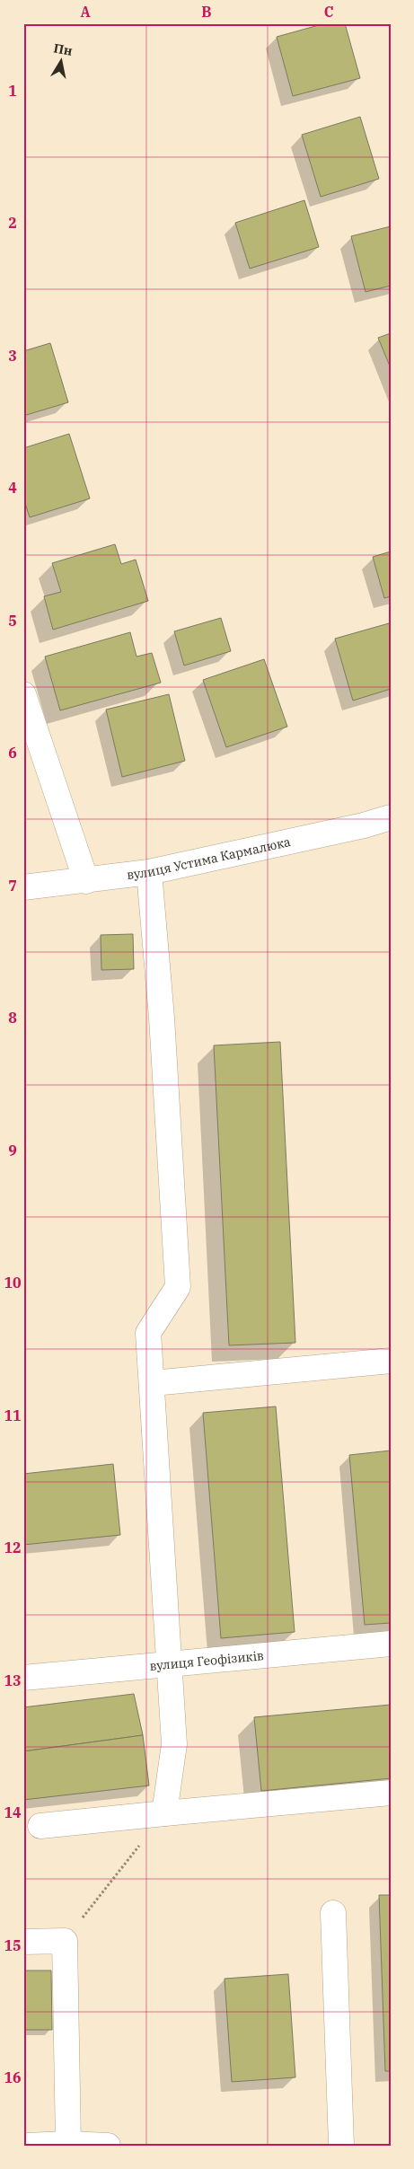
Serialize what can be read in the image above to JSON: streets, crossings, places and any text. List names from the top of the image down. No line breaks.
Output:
{"streets":{"street":["вулиця Устима Кармалюка","вулиця Геофізиків"]},"north":"top","grid":{"columns":["A","B","C"],"rows":["1","2","3","4","5","6","7","8","9","10","11","12","13","14","15","16"]}}
